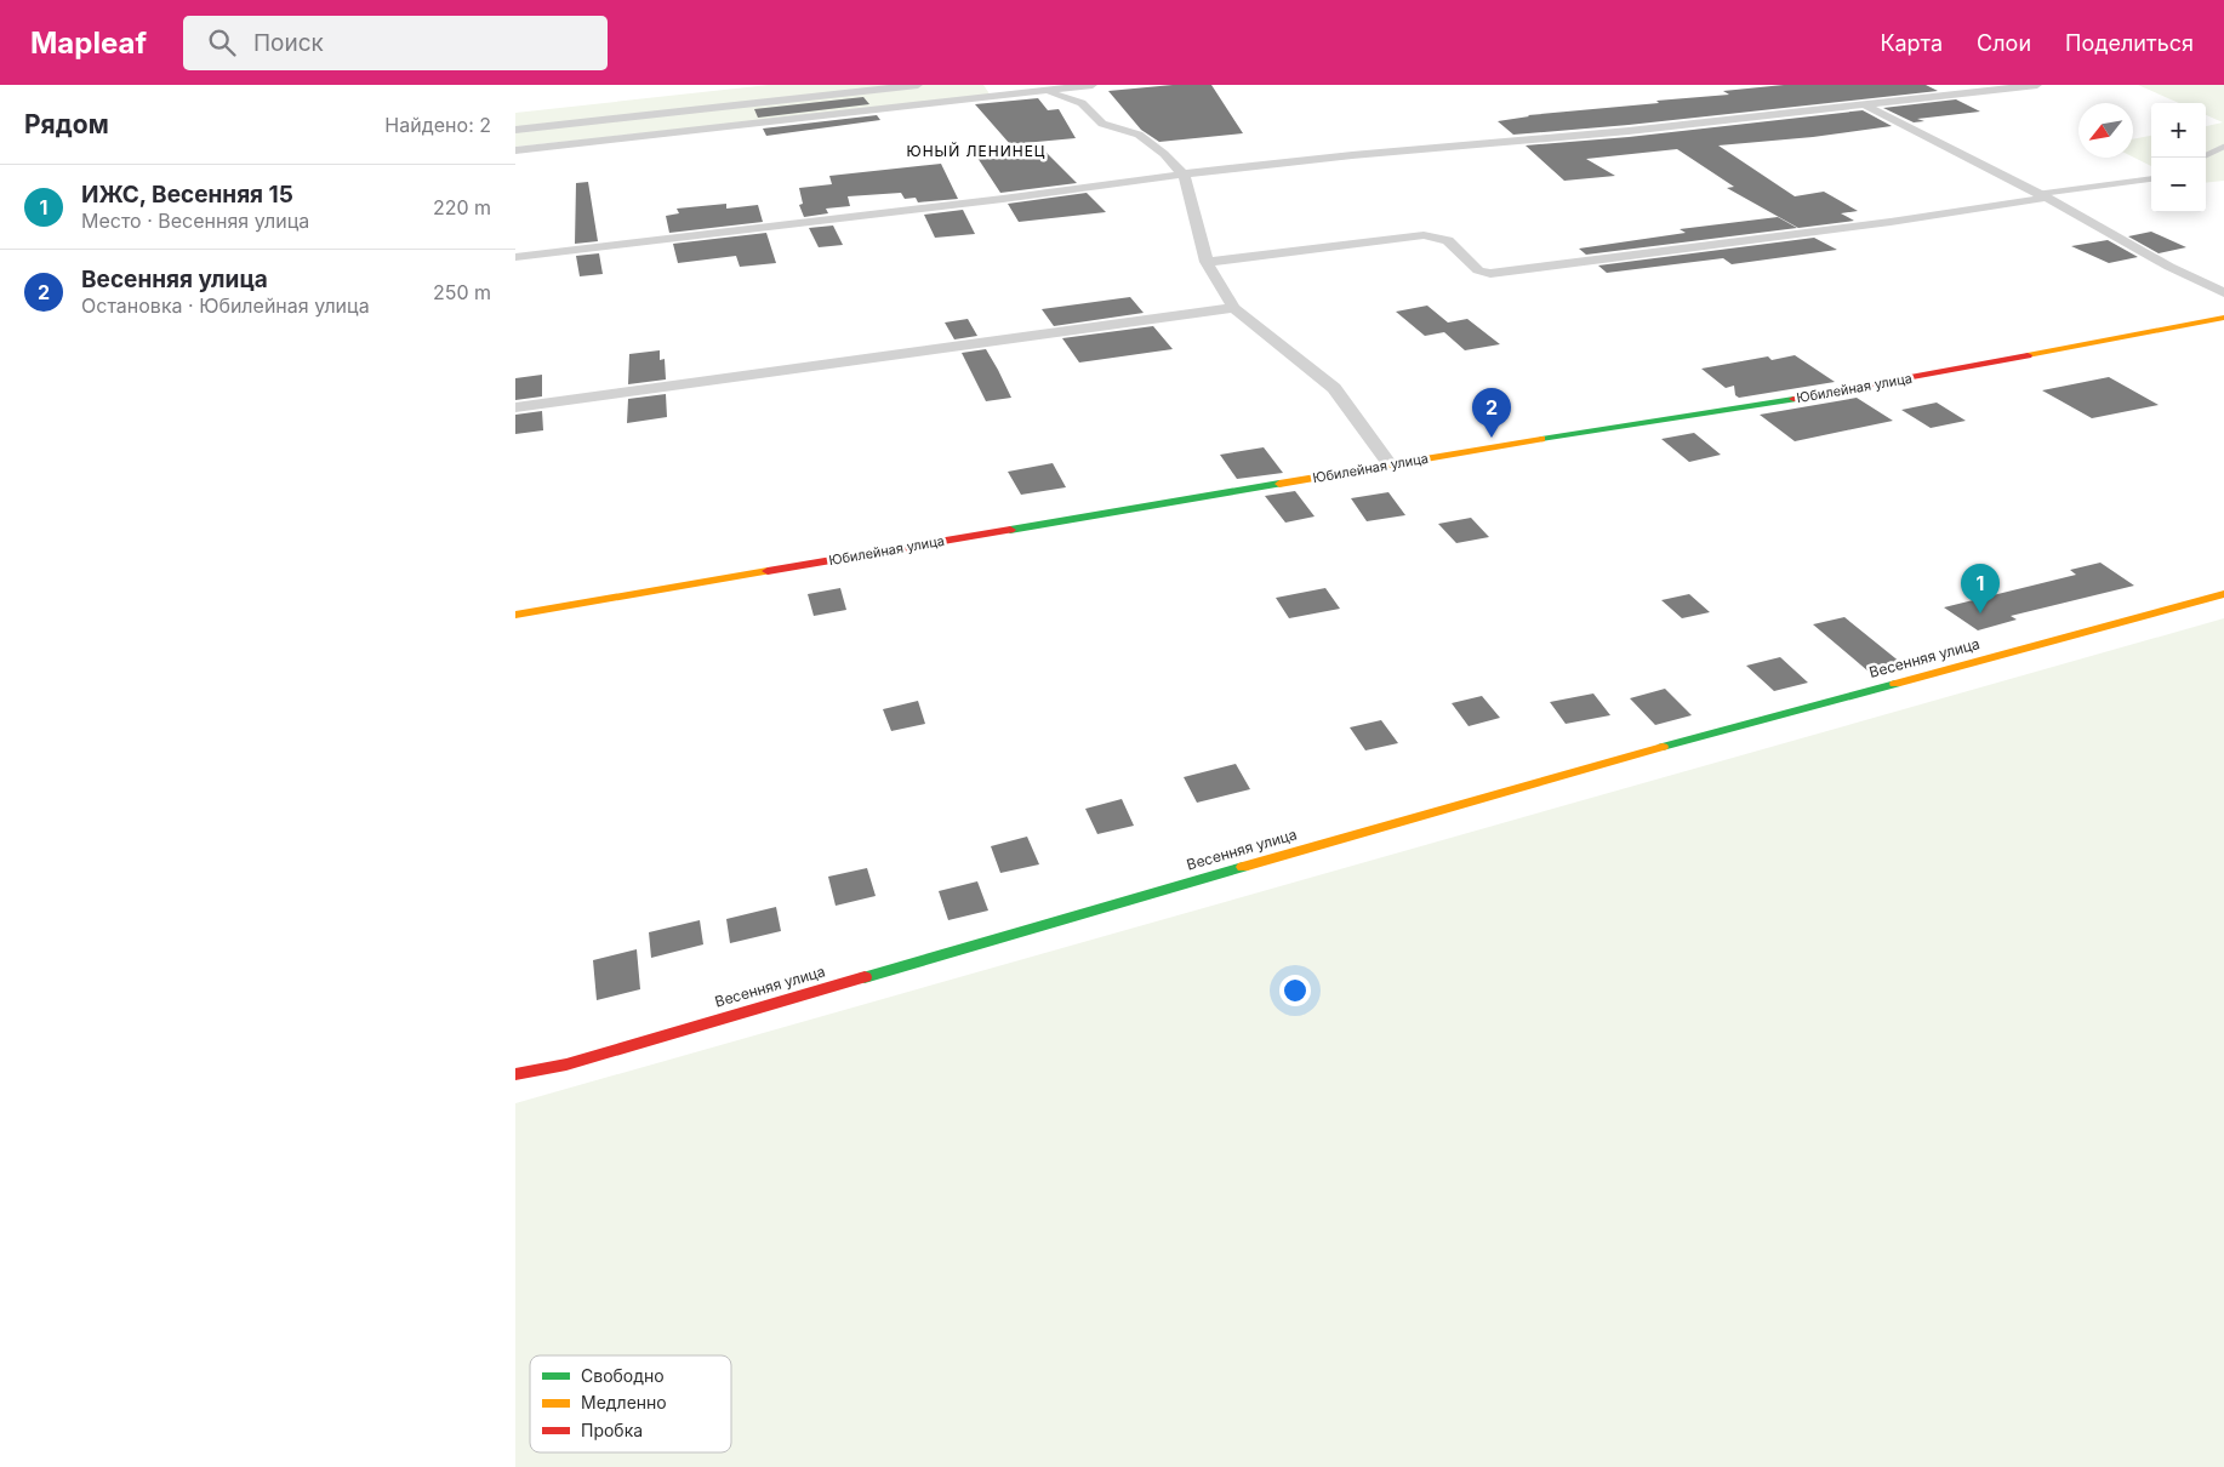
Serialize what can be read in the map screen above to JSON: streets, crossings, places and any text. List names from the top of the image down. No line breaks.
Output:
{"streets":{"street":["Юбилейная улица","Весенняя улица"]},"districts":["ЮНЫЙ ЛЕНИНЕЦ"],"legend":["Свободно","Медленно","Пробка"],"north":"bottom left","page":{"header":"Mapleaf","search":"Поиск","nav":["Карта","Слои","Поделиться"],"heading":["Рядом","Найдено: 2"],"map_buttons":["+","−"],"list":[{"mark":"1","name":"ИЖС, Весенняя 15","note":"Место · Весенняя улица","value":"220 m"},{"mark":"2","name":"Весенняя улица","note":"Остановка · Юбилейная улица","value":"250 m"}],"pins":["2","1"]}}
